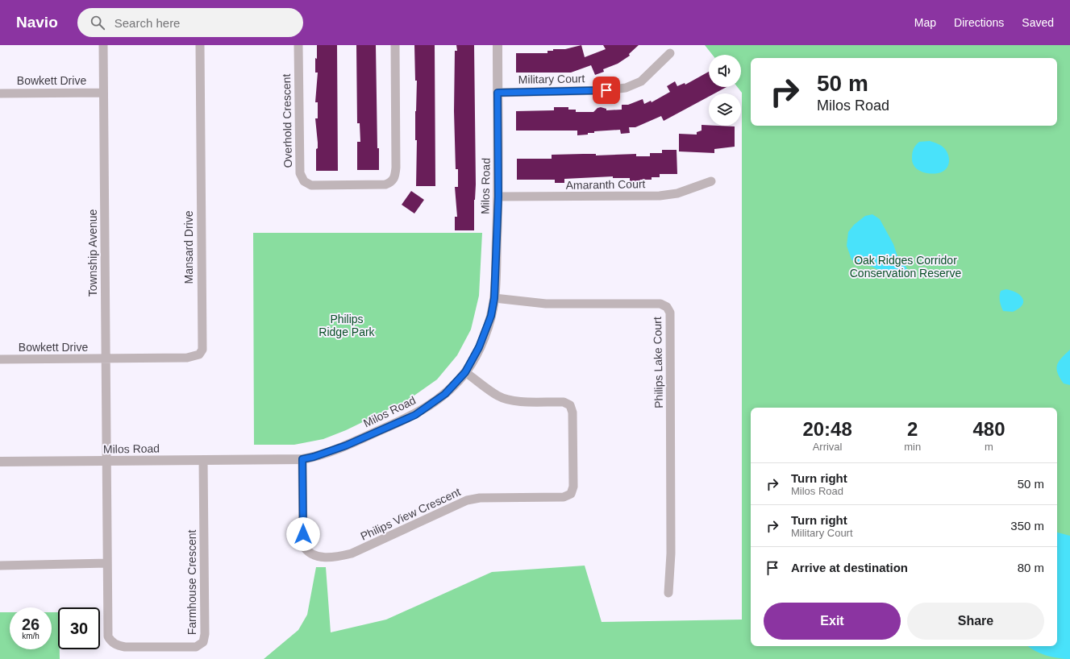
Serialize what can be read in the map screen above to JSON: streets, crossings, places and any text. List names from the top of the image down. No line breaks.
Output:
{"streets":{"street":["Military Court","Bowkett Drive","Overhold Crescent","Amaranth Court","Milos Road","Mansard Drive","Township Avenue","Philips Lake Court","Philips View Crescent","Farmhouse Crescent"]},"crossings":[["Military Court","Milos Road"],["Bowkett Drive","Mansard Drive"],["Bowkett Drive","Township Avenue"],["Amaranth Court","Milos Road"],["Milos Road","Township Avenue"],["Milos Road","Philips Lake Court"],["Milos Road","Philips View Crescent"],["Milos Road","Farmhouse Crescent"],["Mansard Drive","Township Avenue"],["Township Avenue","Farmhouse Crescent"]],"parks":["Oak Ridges Corridor Conservation Reserve","Philips Ridge Park"],"page":{"header":"Navio","search":"Search here","nav":["Map","Directions","Saved"],"turn":["50 m","Milos Road"],"eta":["20:48","Arrival","2","min","480","m"],"list":[{"name":"Turn right","note":"Milos Road","value":"50 m"},{"name":"Turn right","note":"Military Court","value":"350 m"},{"name":"Arrive at destination","value":"80 m"}],"buttons":["Exit","Share"],"speed":"26 km/h","limit":"30"}}
